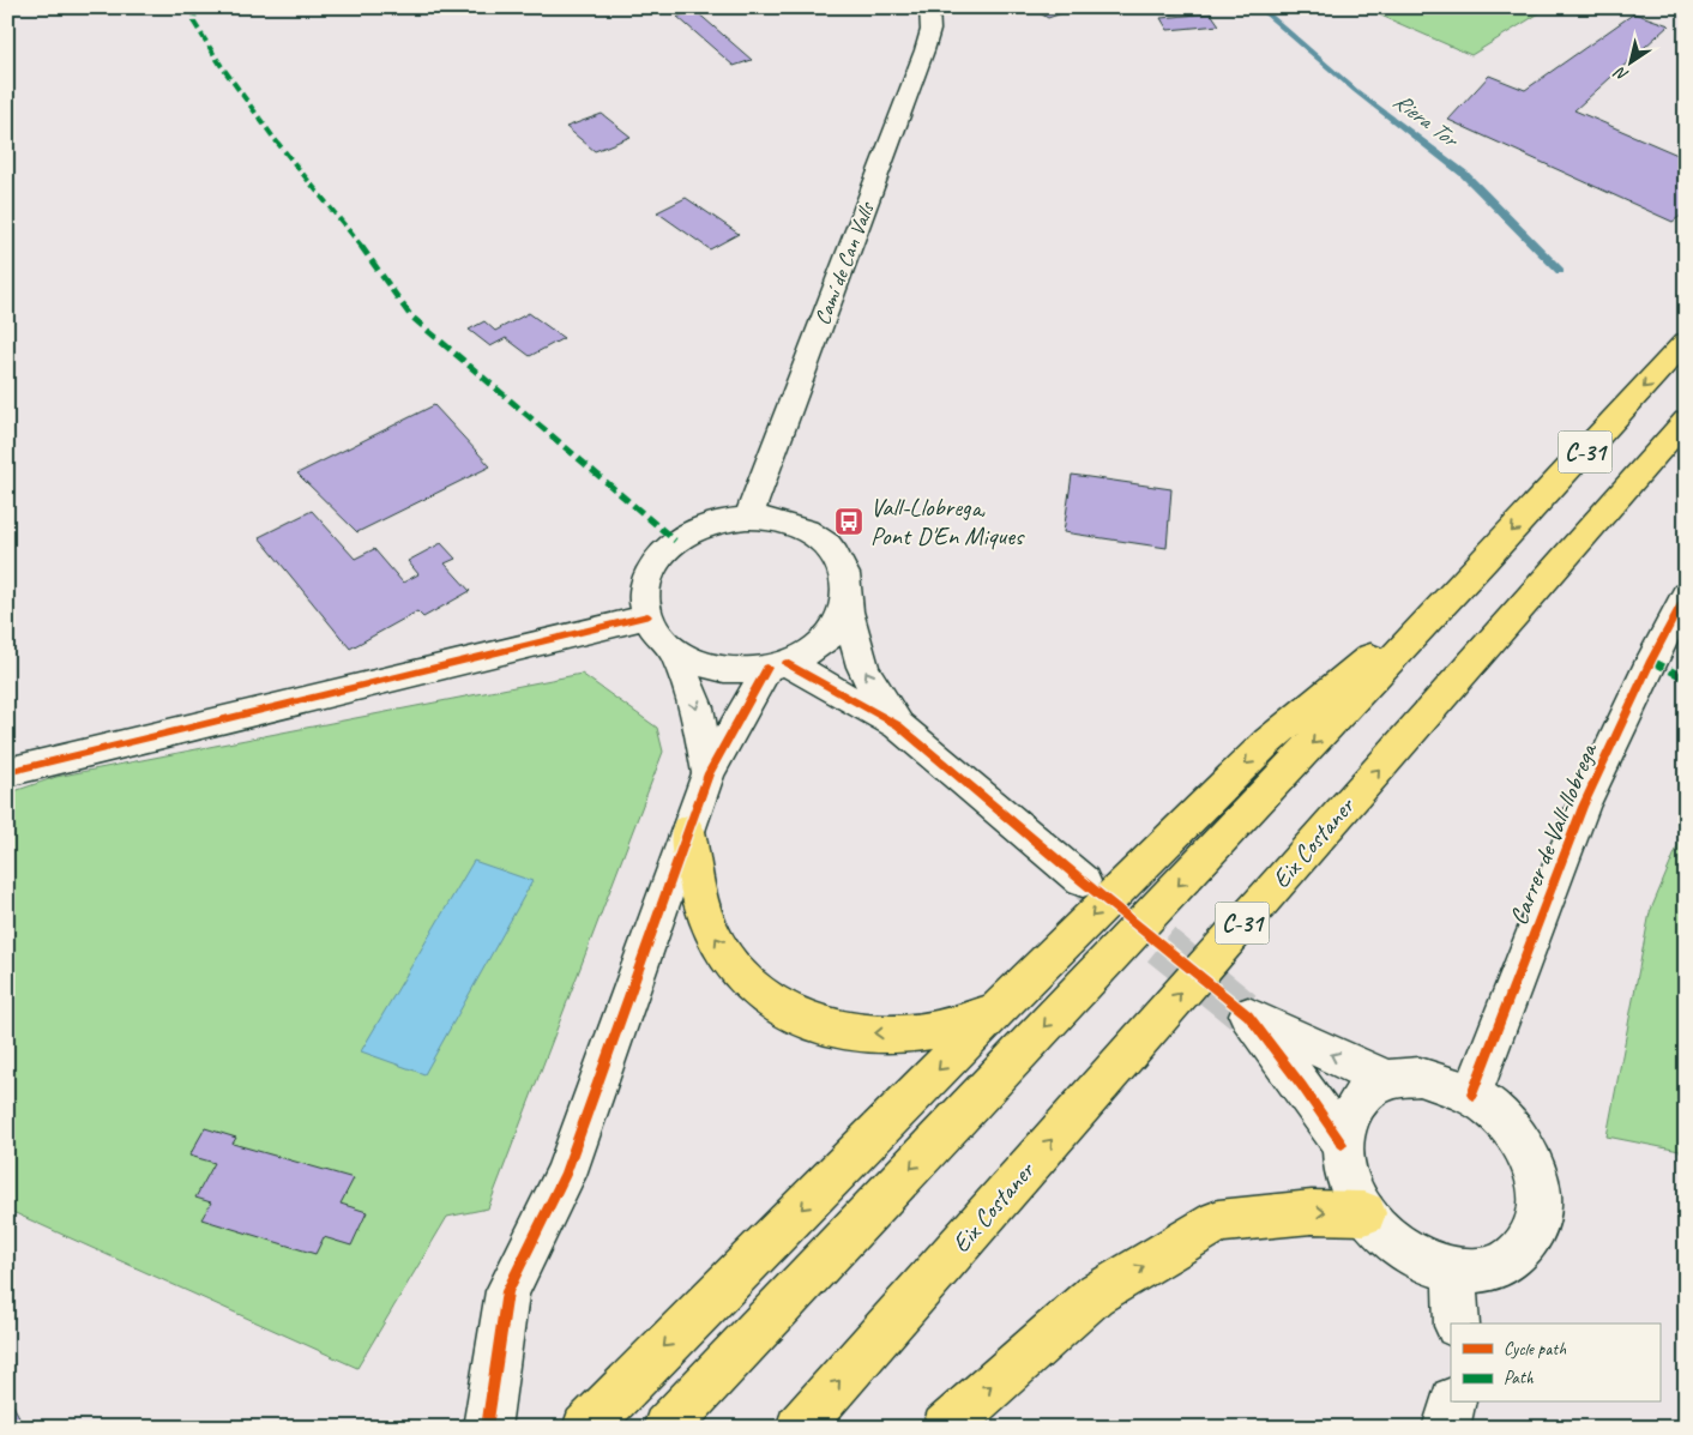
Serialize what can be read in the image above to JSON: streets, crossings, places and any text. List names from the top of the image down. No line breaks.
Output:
{"streets":{"highway":["C-31","Eix Costaner"],"street":["Camí de Can Valls","Carrer de Vall-llobrega"]},"water":["Riera Tor"],"places":{"bus stop":["Vall-Llobrega, Pont D'En Miques"]},"legend":["Cycle path","Path"],"north":"bottom left"}
